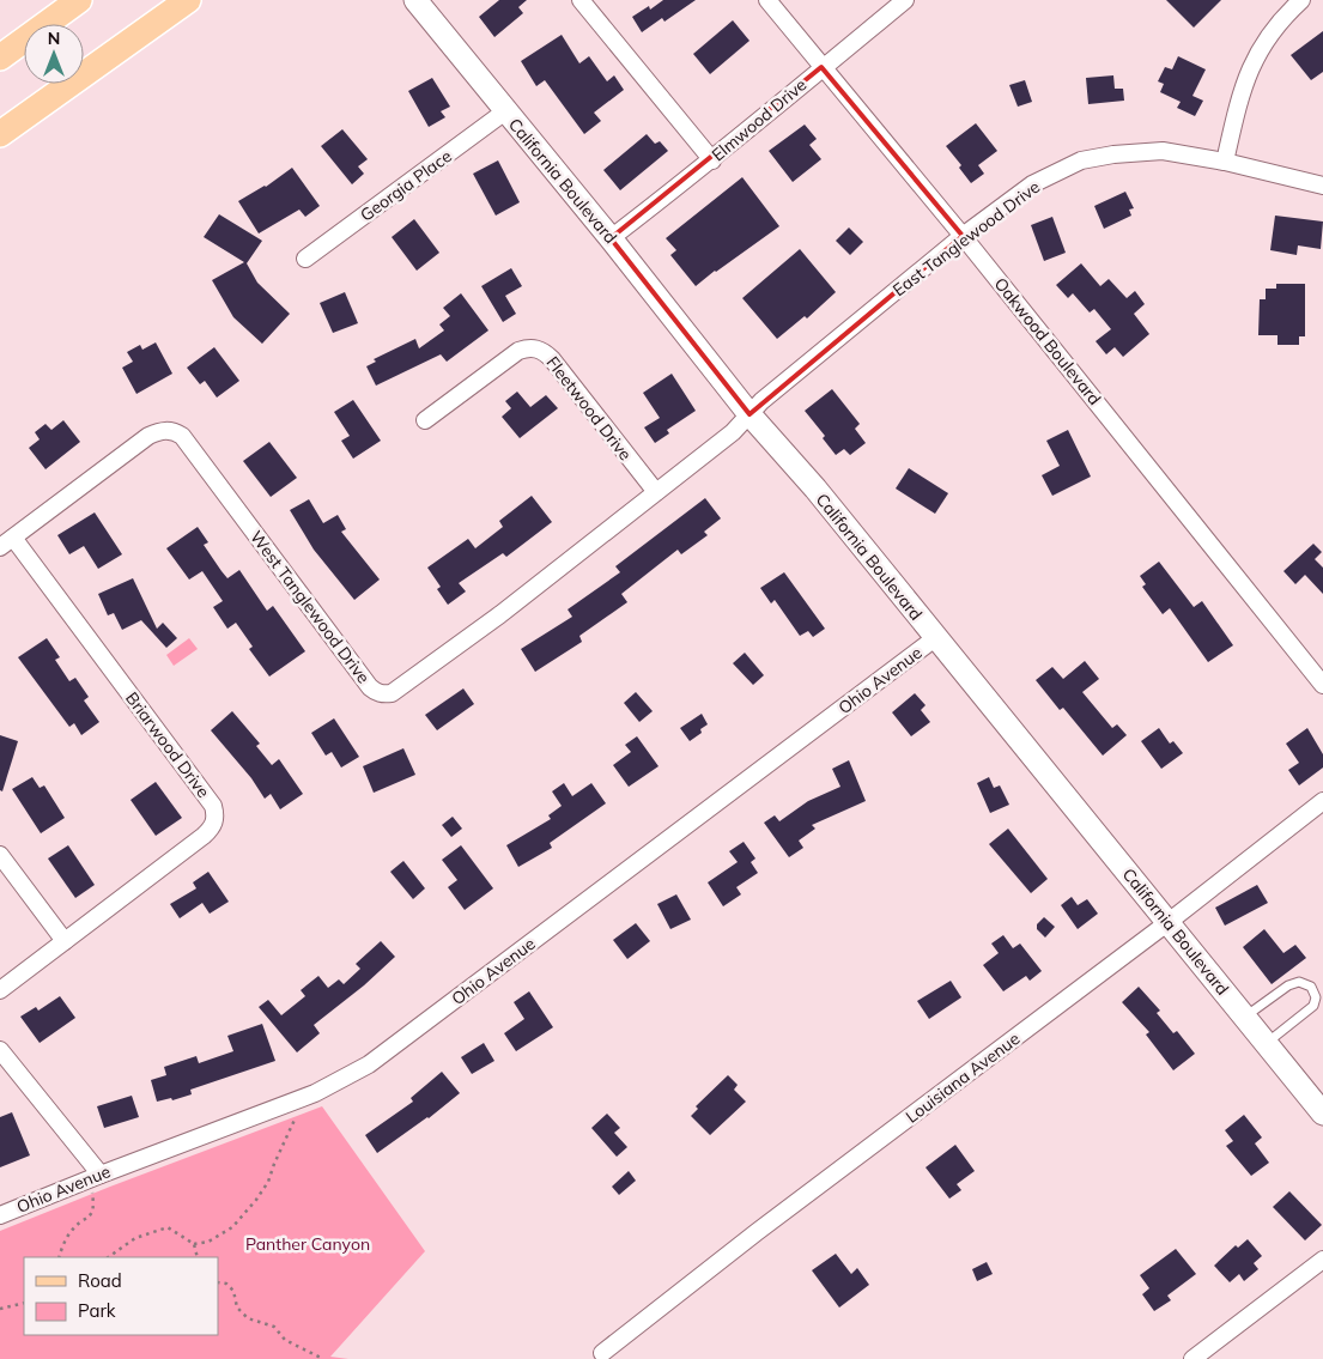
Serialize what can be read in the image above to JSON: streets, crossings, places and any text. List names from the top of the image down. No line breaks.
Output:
{"streets":{"street":["Elmwood Drive","California Boulevard","Georgia Place","East Tanglewood Drive","Oakwood Boulevard","Fleetwood Drive","West Tanglewood Drive","Ohio Avenue","Briarwood Drive","Louisiana Avenue"]},"crossings":[["Elmwood Drive","California Boulevard"],["Elmwood Drive","Oakwood Boulevard"],["California Boulevard","Georgia Place"],["California Boulevard","East Tanglewood Drive"],["California Boulevard","West Tanglewood Drive"],["California Boulevard","Ohio Avenue"],["California Boulevard","Louisiana Avenue"],["East Tanglewood Drive","Oakwood Boulevard"],["East Tanglewood Drive","West Tanglewood Drive"],["Fleetwood Drive","West Tanglewood Drive"],["West Tanglewood Drive","Briarwood Drive"]],"parks":["Panther Canyon"],"legend":["Road","Park"],"north":"top"}
